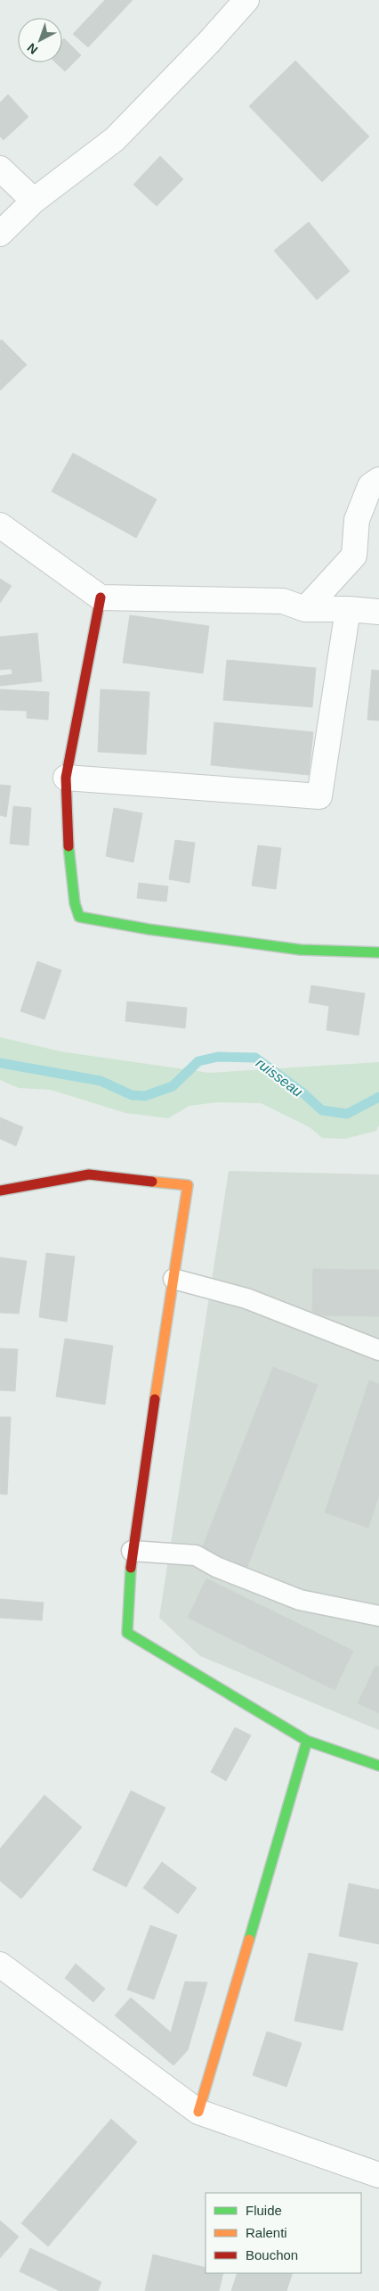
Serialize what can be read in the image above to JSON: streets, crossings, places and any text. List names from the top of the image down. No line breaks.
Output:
{"water":["ruisseau"],"legend":["Fluide","Ralenti","Bouchon"],"north":"bottom left"}
